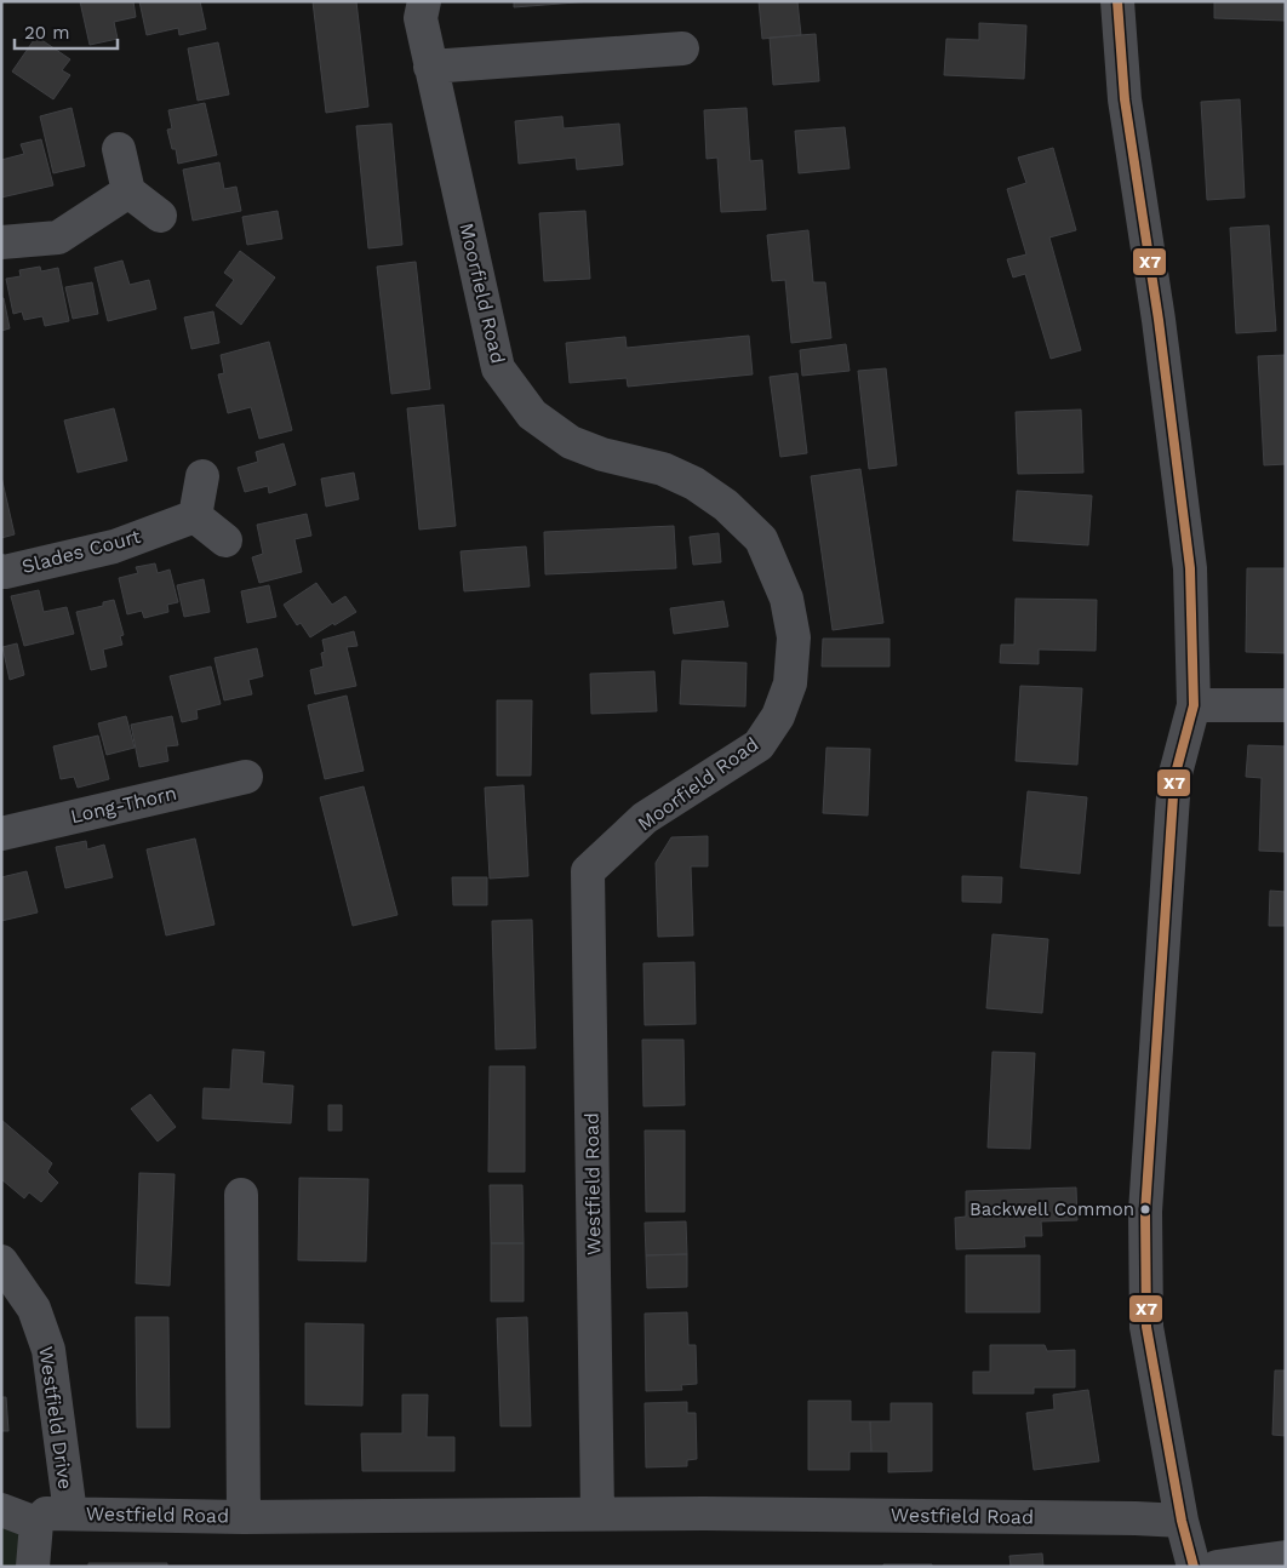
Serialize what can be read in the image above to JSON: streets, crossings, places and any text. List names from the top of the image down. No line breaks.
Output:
{"streets":{"street":["Moorfield Road","Slades Court","Long-Thorn","Westfield Road","Westfield Drive"]},"crossings":[["Moorfield Road","Westfield Road"],["Westfield Road","Westfield Drive"]],"places":["Backwell Common"],"lines":["transit line X7"],"scale_bar":"20 m"}
